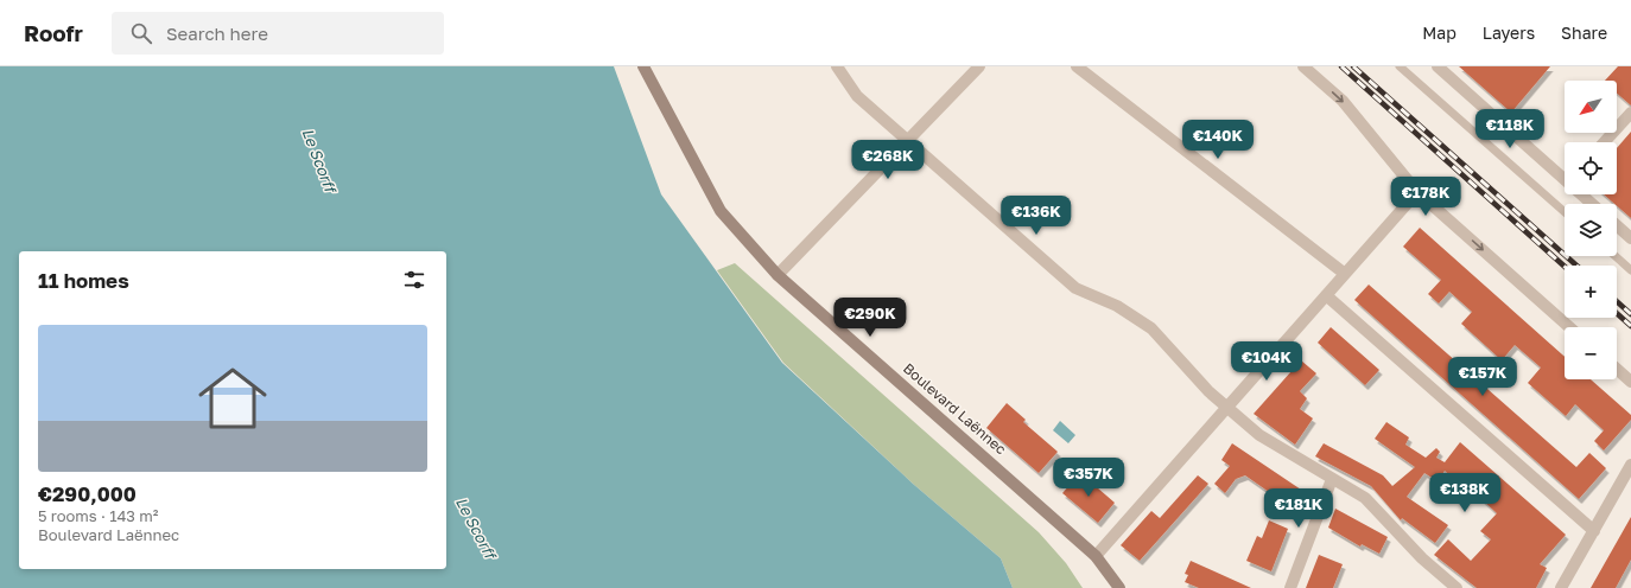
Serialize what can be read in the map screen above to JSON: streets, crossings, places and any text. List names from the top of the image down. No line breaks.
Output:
{"streets":{"main road":["Boulevard Laënnec"]},"water":["Le Scorff"],"north":"bottom left","page":{"header":"Roofr","search":"Search here","nav":["Map","Layers","Share"],"map_buttons":["+","−"],"price":["€118K","€140K","€268K","€178K","€136K","€290K","€104K","€157K","€357K","€138K","€181K"],"heading":"11 homes","list":[{"name":"€290,000","note":"5 rooms · 143 m² · Boulevard Laënnec"}]}}
